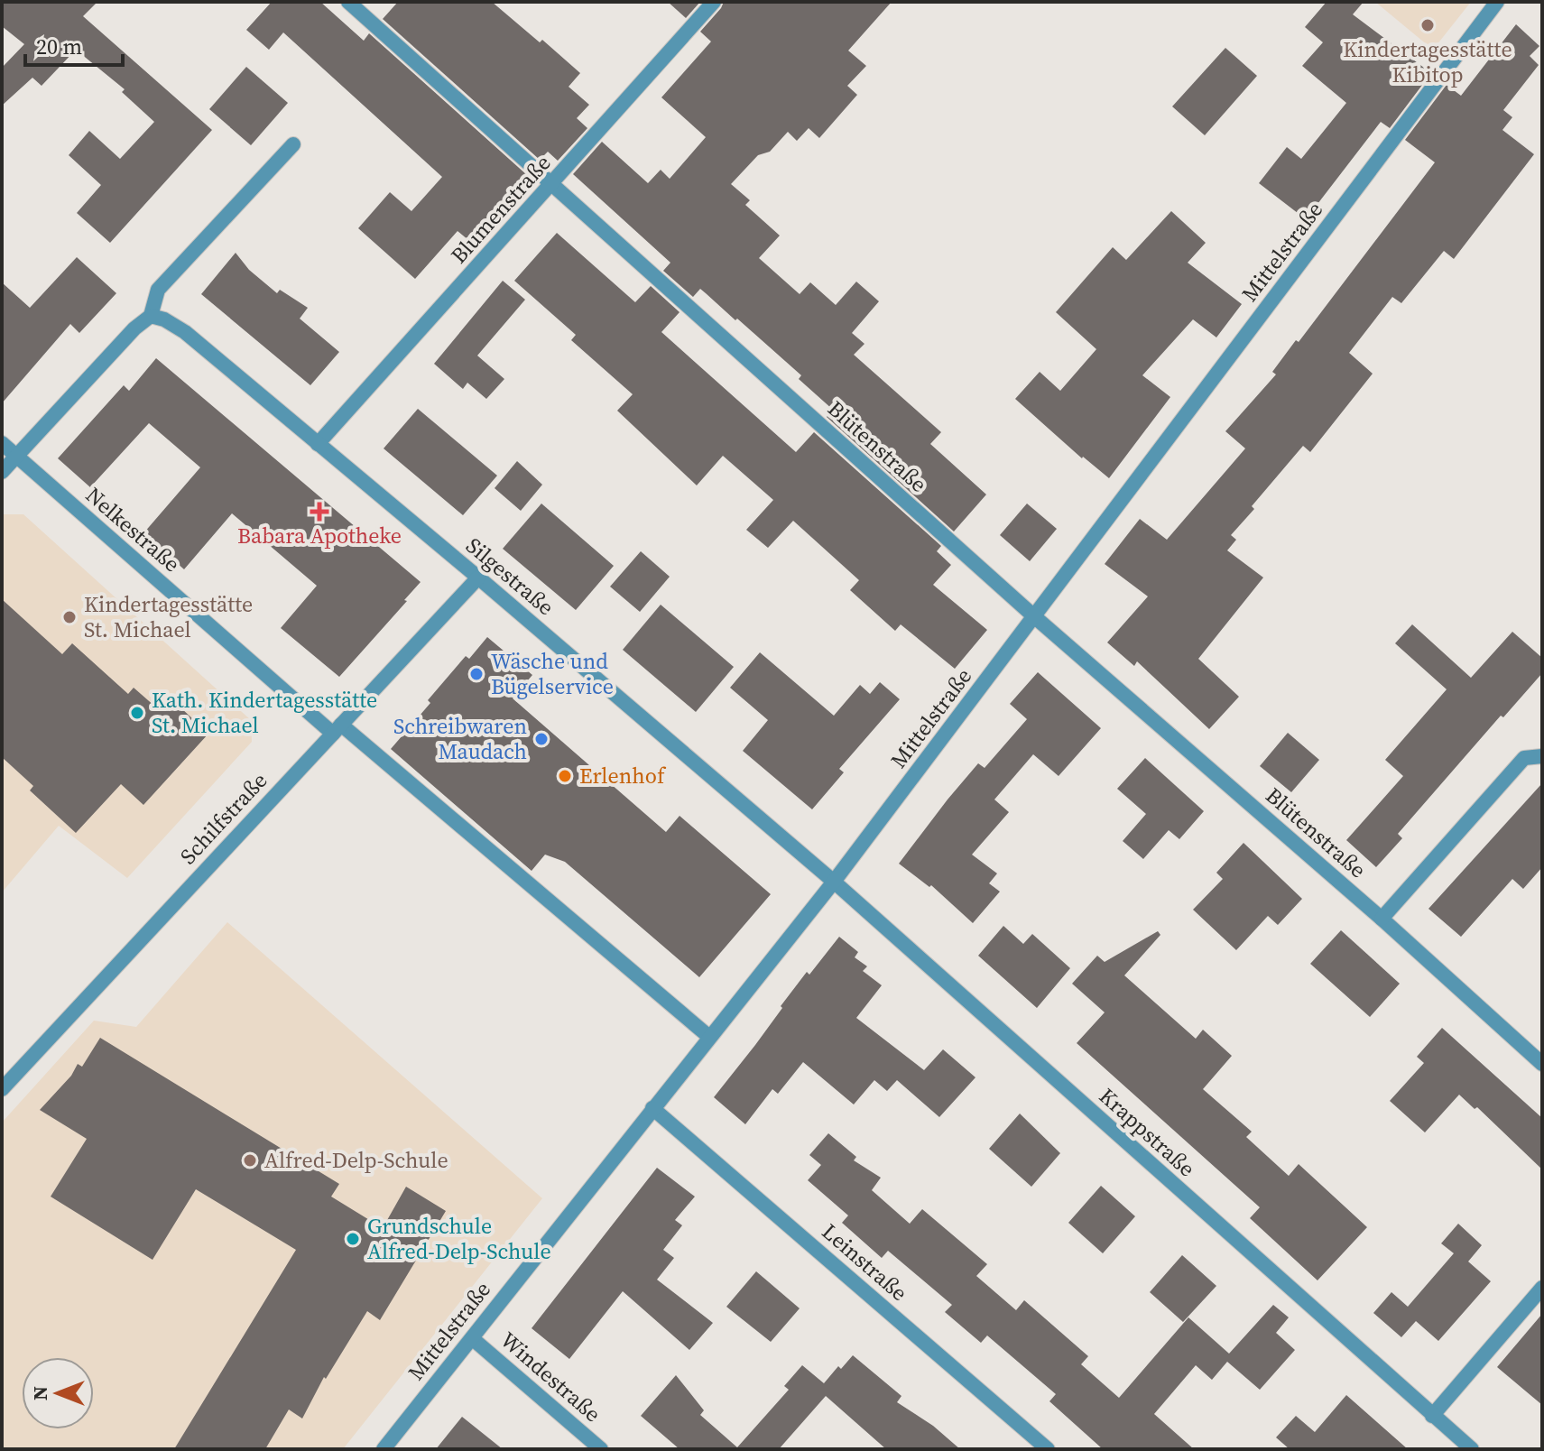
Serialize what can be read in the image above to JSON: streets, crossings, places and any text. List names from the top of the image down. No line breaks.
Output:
{"streets":{"street":["Blumenstraße","Mittelstraße","Blütenstraße","Nelkestraße","Silgestraße","Schilfstraße","Krappstraße","Leinstraße","Windestraße"]},"crossings":[["Blumenstraße","Blütenstraße"],["Blumenstraße","Silgestraße"],["Mittelstraße","Blütenstraße"],["Mittelstraße","Nelkestraße"],["Mittelstraße","Silgestraße"],["Mittelstraße","Krappstraße"],["Mittelstraße","Leinstraße"],["Mittelstraße","Windestraße"],["Nelkestraße","Schilfstraße"],["Silgestraße","Schilfstraße"],["Silgestraße","Krappstraße"]],"places":{"other":["Kindertagesstätte Kibitop","Kindertagesstätte St. Michael","Wäsche und Bügelservice","Kath. Kindertagesstätte St. Michael","Schreibwaren Maudach","Erlenhof","Alfred-Delp-Schule","Grundschule Alfred-Delp-Schule"],"health":["Babara Apotheke"]},"scale_bar":"20 m","north":"left"}
